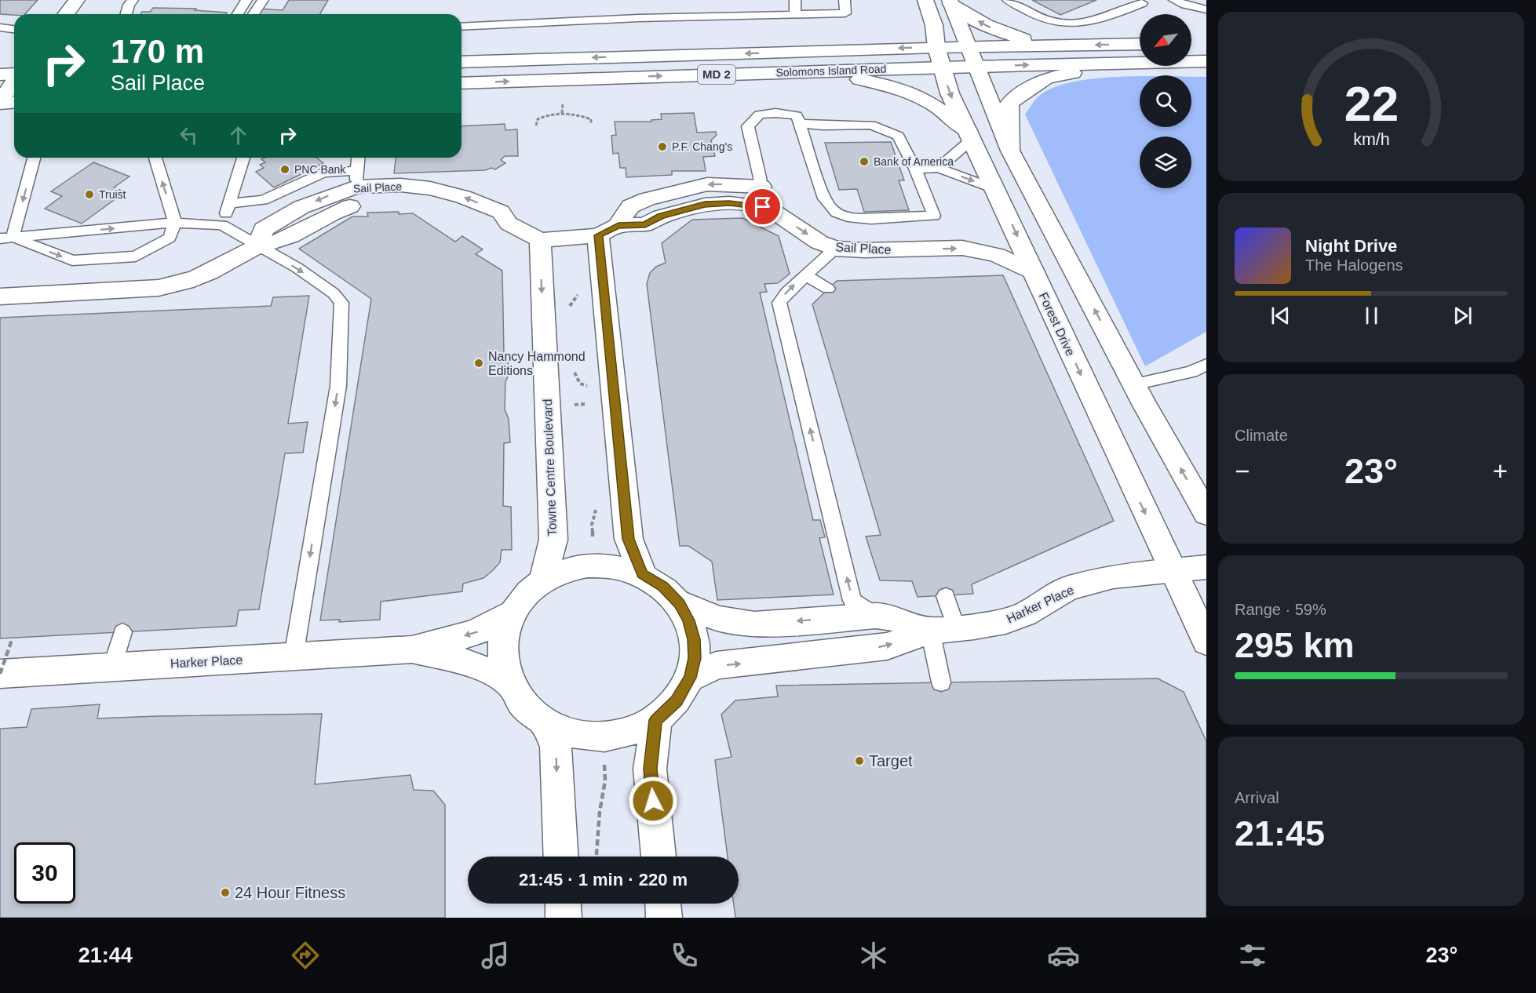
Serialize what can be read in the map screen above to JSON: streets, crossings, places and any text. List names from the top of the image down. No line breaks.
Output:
{"streets":{"main road":["Solomons Island Road","MD 2","Sail Place","Forest Drive","Towne Centre Boulevard","Harker Place"]},"crossings":[["Solomons Island Road","Forest Drive"],["Sail Place","Forest Drive"],["Sail Place","Towne Centre Boulevard"],["Forest Drive","Harker Place"]],"places":["P.F. Chang's","Bank of America","PNC Bank","Truist","Nancy Hammond Editions","Target","24 Hour Fitness"],"north":"bottom left","page":{"turn":["170 m","Sail Place"],"song":["Night Drive","The Halogens"],"tile":["Climate",["Range · 59%","295 km"],["Arrival","21:45"]],"heat":["−","23°","+"],"limit":"30","trip":"21:45 · 1 min · 220 m","tabs":["21:44","23°"],"gauge":["22","km/h"]}}
